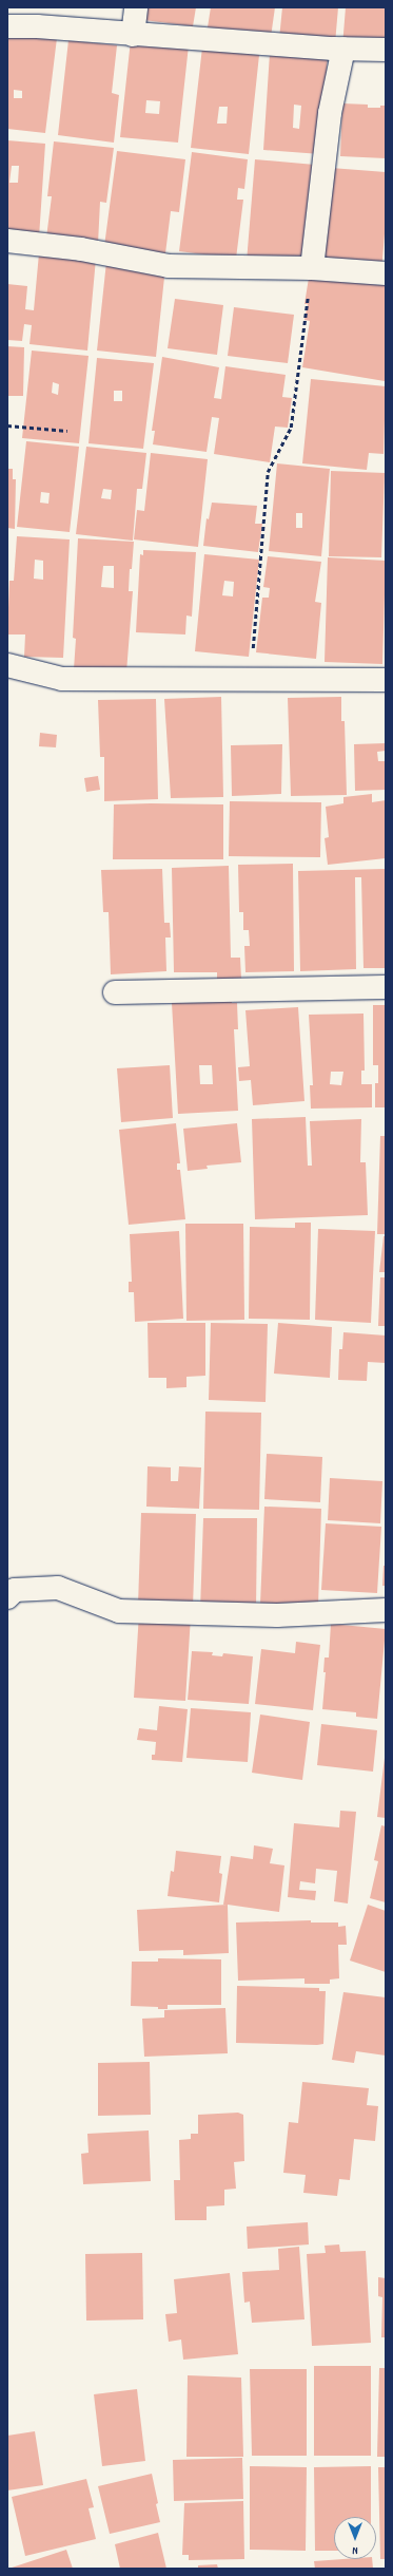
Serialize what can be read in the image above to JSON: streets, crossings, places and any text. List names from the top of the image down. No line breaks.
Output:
{"north":"bottom"}
